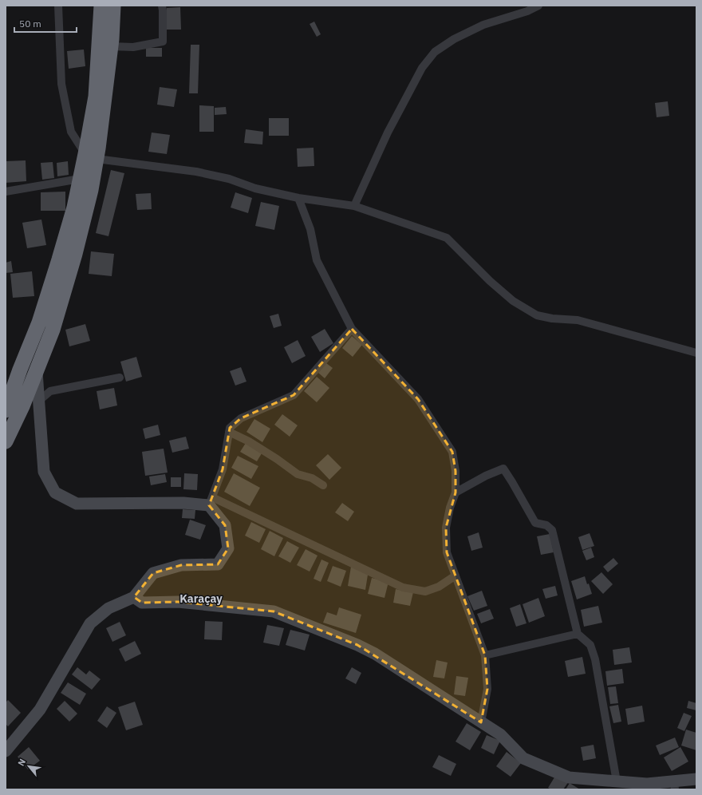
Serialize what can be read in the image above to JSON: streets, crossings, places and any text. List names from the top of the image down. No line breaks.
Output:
{"districts":["Karaçay"],"scale_bar":"50 m","north":"top left"}
